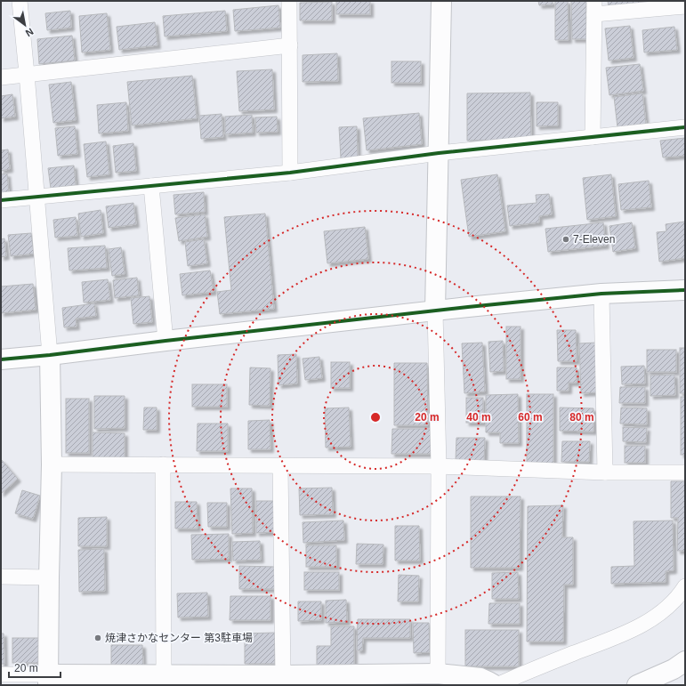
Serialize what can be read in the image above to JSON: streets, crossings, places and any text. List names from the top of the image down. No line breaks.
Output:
{"places":["7-Eleven","焼津さかなセンター 第3駐車場"],"scale_bar":"20 m","north":"bottom right","rings":["20 m","40 m","60 m","80 m"]}
